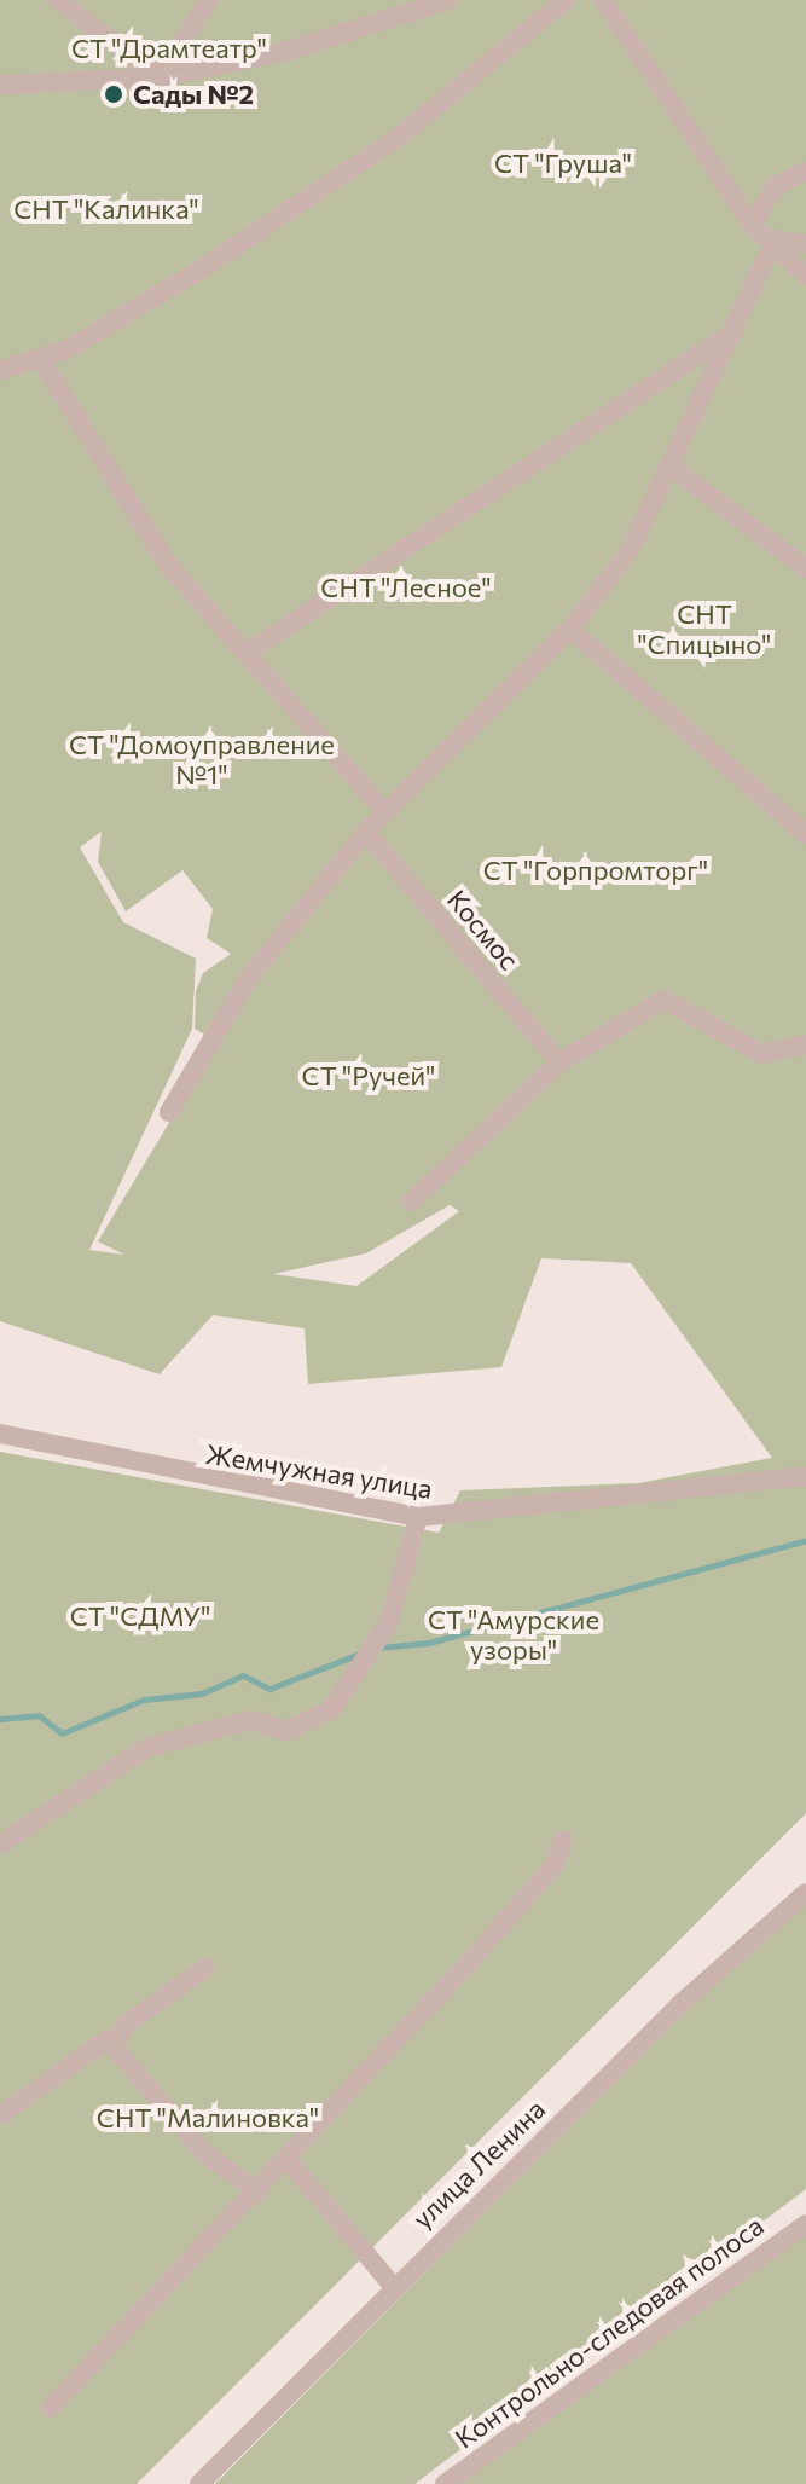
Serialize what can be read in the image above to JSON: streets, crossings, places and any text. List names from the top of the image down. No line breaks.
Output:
{"streets":{"street":["Космос","Жемчужная улица","улица Ленина","Контрольно-следовая полоса"]},"parks":["СТ \"Драмтеатр\"","СТ \"Груша\"","СНТ \"Калинка\"","СНТ \"Лесное\"","СНТ \"Спицыно\"","СТ \"Домоуправление №1\"","СТ \"Горпромторг\"","СТ \"Ручей\"","СТ \"СДМУ\"","СТ \"Амурские узоры\"","СНТ \"Малиновка\""],"places":["Сады №2"]}
